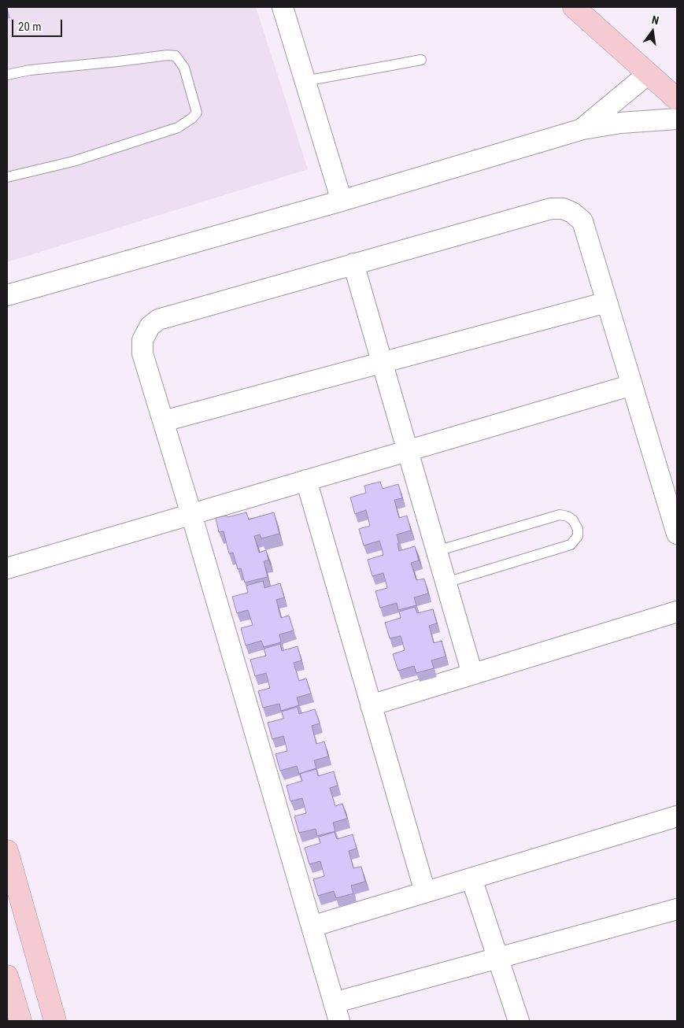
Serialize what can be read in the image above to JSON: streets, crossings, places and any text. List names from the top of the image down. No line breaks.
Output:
{"scale_bar":"20 m","north":"top"}
